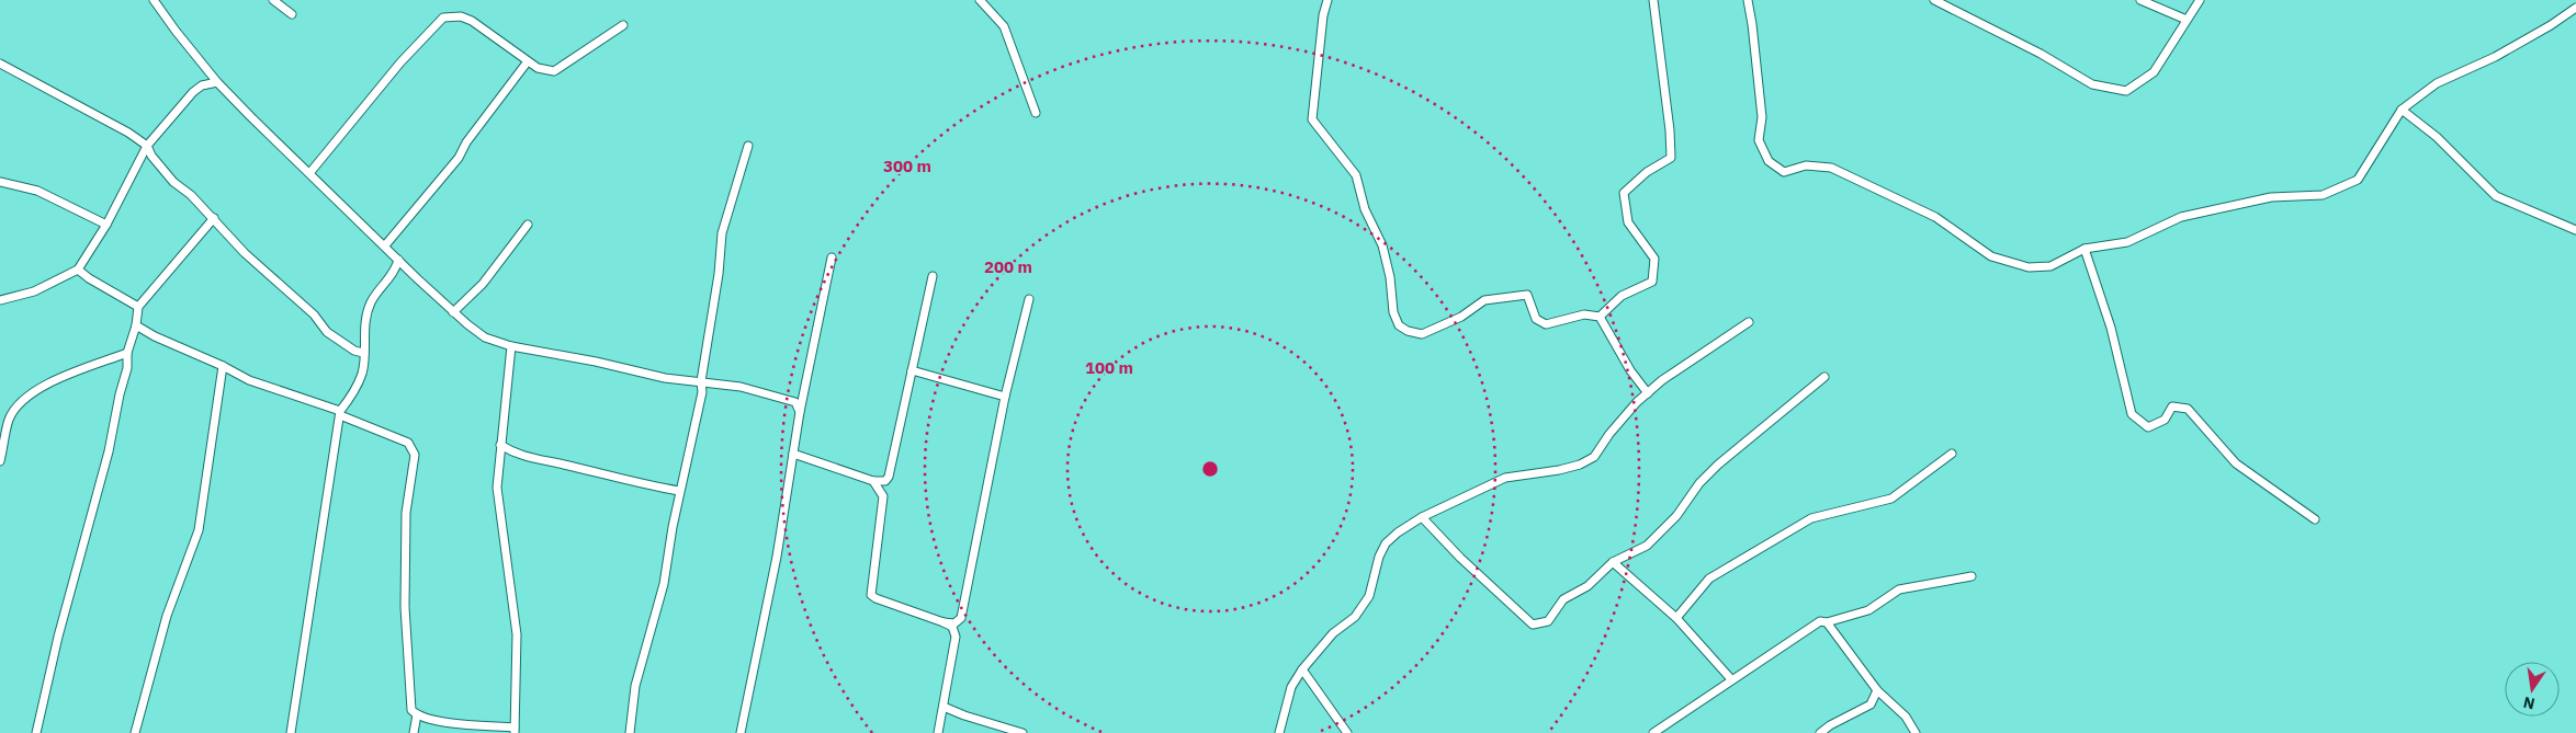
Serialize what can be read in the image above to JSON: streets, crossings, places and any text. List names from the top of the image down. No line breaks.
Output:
{"north":"bottom","rings":["300 m","200 m","100 m"]}
